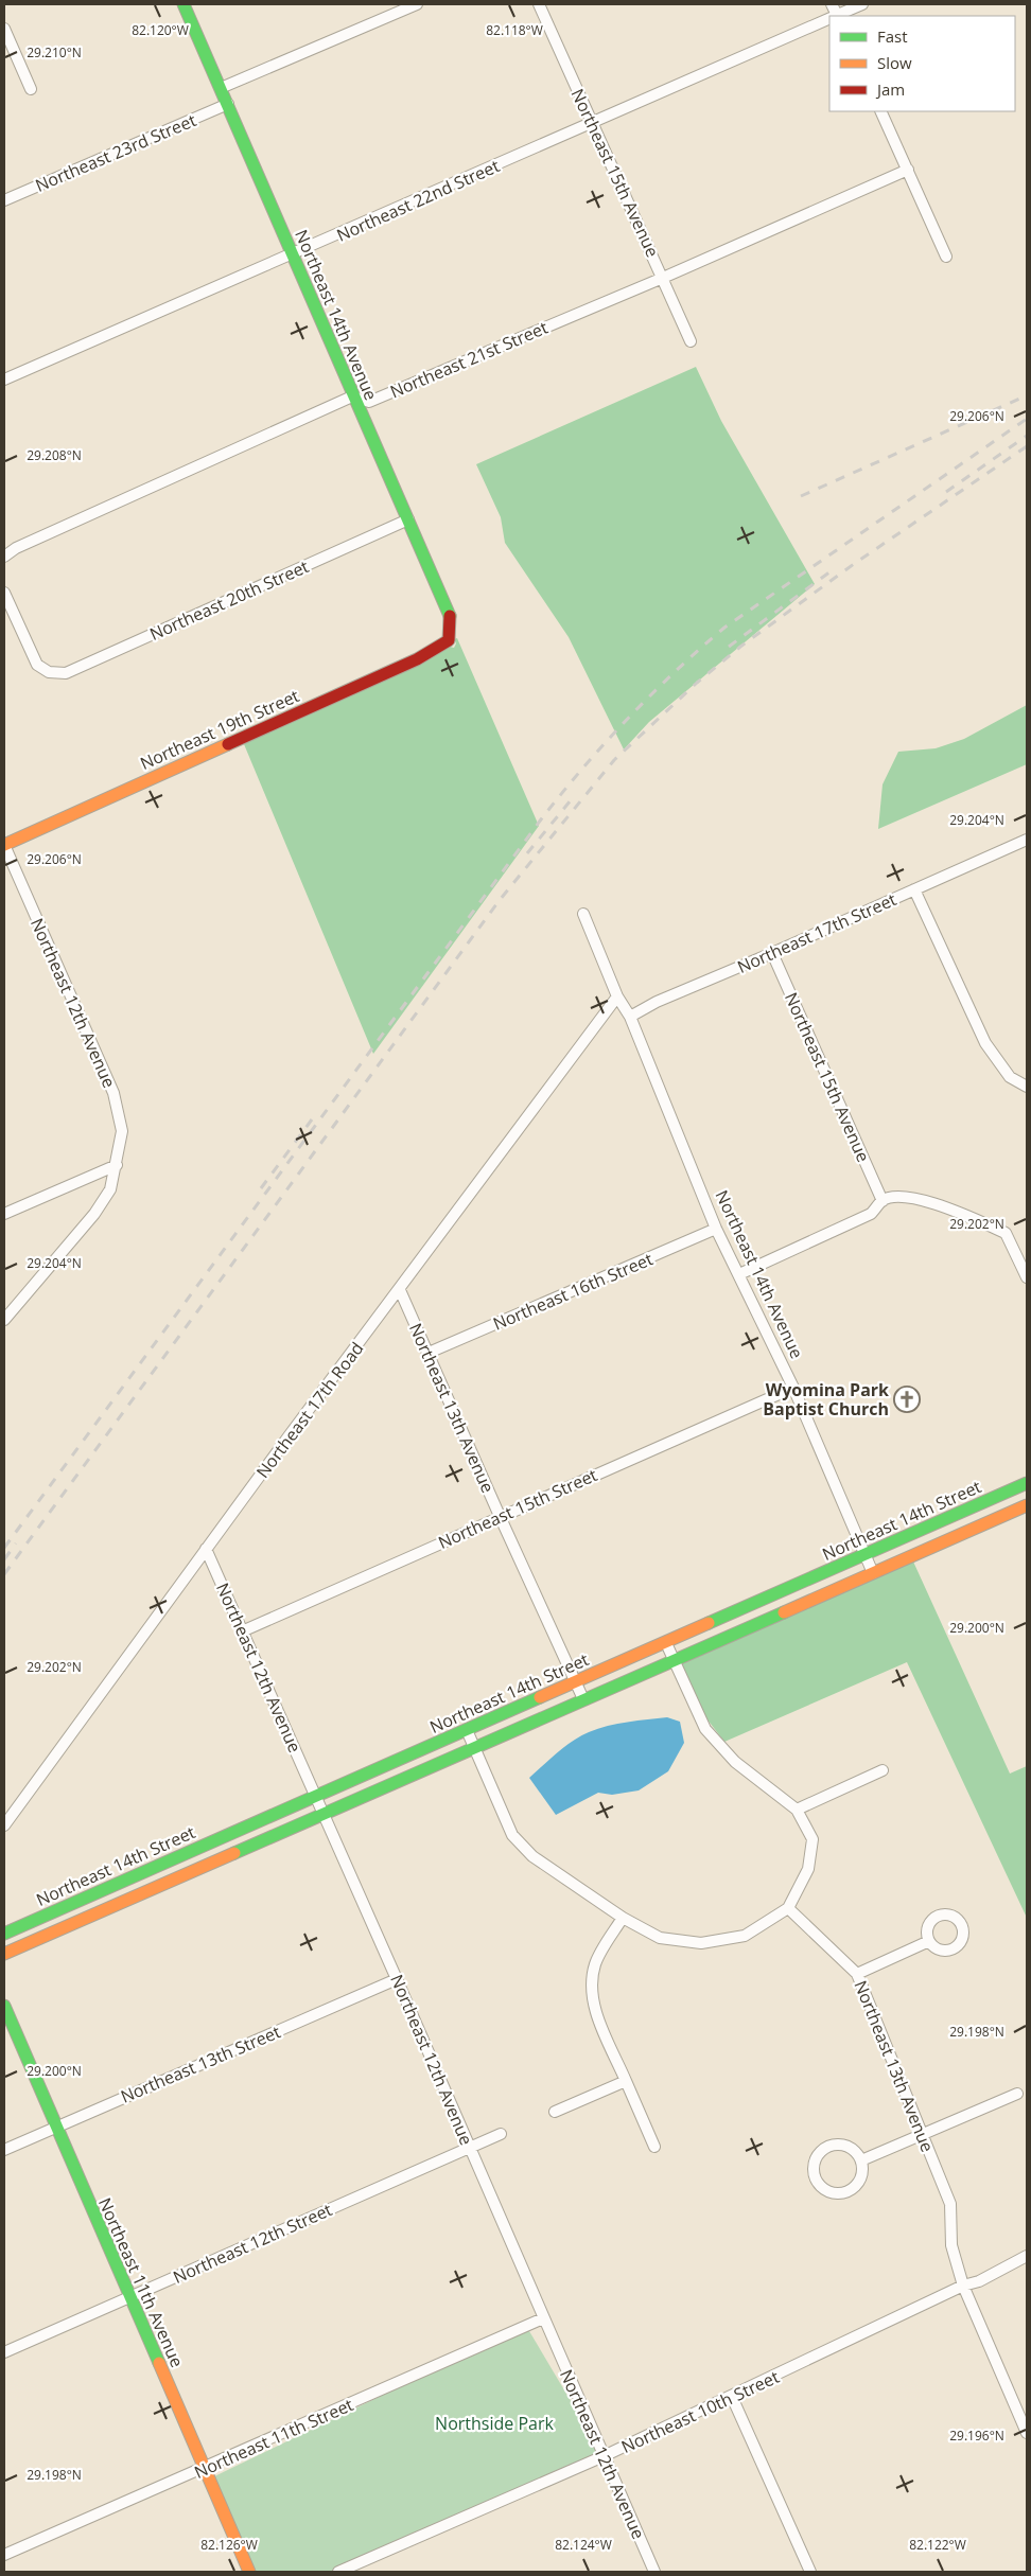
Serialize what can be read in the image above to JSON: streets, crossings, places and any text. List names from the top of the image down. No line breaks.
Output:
{"streets":{"main road":["Northeast 14th Avenue","Northeast 19th Street","Northeast 14th Street","Northeast 11th Avenue"],"street":["Northeast 23rd Street","Northeast 15th Avenue","Northeast 22nd Street","Northeast 21st Street","Northeast 20th Street","Northeast 17th Street","Northeast 12th Avenue","Northeast 16th Street","Northeast 13th Avenue","Northeast 17th Road","Northeast 15th Street","Northeast 13th Street","Northeast 12th Street","Northeast 10th Street","Northeast 11th Street"]},"crossings":[["Northeast 23rd Street","Northeast 14th Avenue"],["Northeast 15th Avenue","Northeast 22nd Street"],["Northeast 15th Avenue","Northeast 21st Street"],["Northeast 15th Avenue","Northeast 17th Street"],["Northeast 22nd Street","Northeast 14th Avenue"],["Northeast 14th Avenue","Northeast 21st Street"],["Northeast 14th Avenue","Northeast 20th Street"],["Northeast 14th Avenue","Northeast 19th Street"],["Northeast 14th Avenue","Northeast 17th Street"],["Northeast 14th Avenue","Northeast 16th Street"],["Northeast 14th Avenue","Northeast 15th Street"],["Northeast 14th Avenue","Northeast 14th Street"],["Northeast 19th Street","Northeast 12th Avenue"],["Northeast 12th Avenue","Northeast 17th Road"],["Northeast 12th Avenue","Northeast 15th Street"],["Northeast 12th Avenue","Northeast 14th Street"],["Northeast 12th Avenue","Northeast 13th Street"],["Northeast 12th Avenue","Northeast 12th Street"],["Northeast 12th Avenue","Northeast 10th Street"],["Northeast 12th Avenue","Northeast 11th Street"],["Northeast 16th Street","Northeast 13th Avenue"],["Northeast 13th Avenue","Northeast 17th Road"],["Northeast 13th Avenue","Northeast 15th Street"],["Northeast 13th Avenue","Northeast 14th Street"],["Northeast 13th Avenue","Northeast 10th Street"],["Northeast 13th Street","Northeast 11th Avenue"],["Northeast 12th Street","Northeast 11th Avenue"],["Northeast 11th Avenue","Northeast 11th Street"]],"parks":["Northside Park"],"places":{"church":["Wyomina Park Baptist Church"]},"legend":["Fast","Slow","Jam"],"coordinates":["82.120°W","82.118°W","29.210°N","29.206°N","29.208°N","29.204°N","29.202°N","29.200°N","29.198°N","29.196°N","82.126°W","82.124°W","82.122°W"]}
